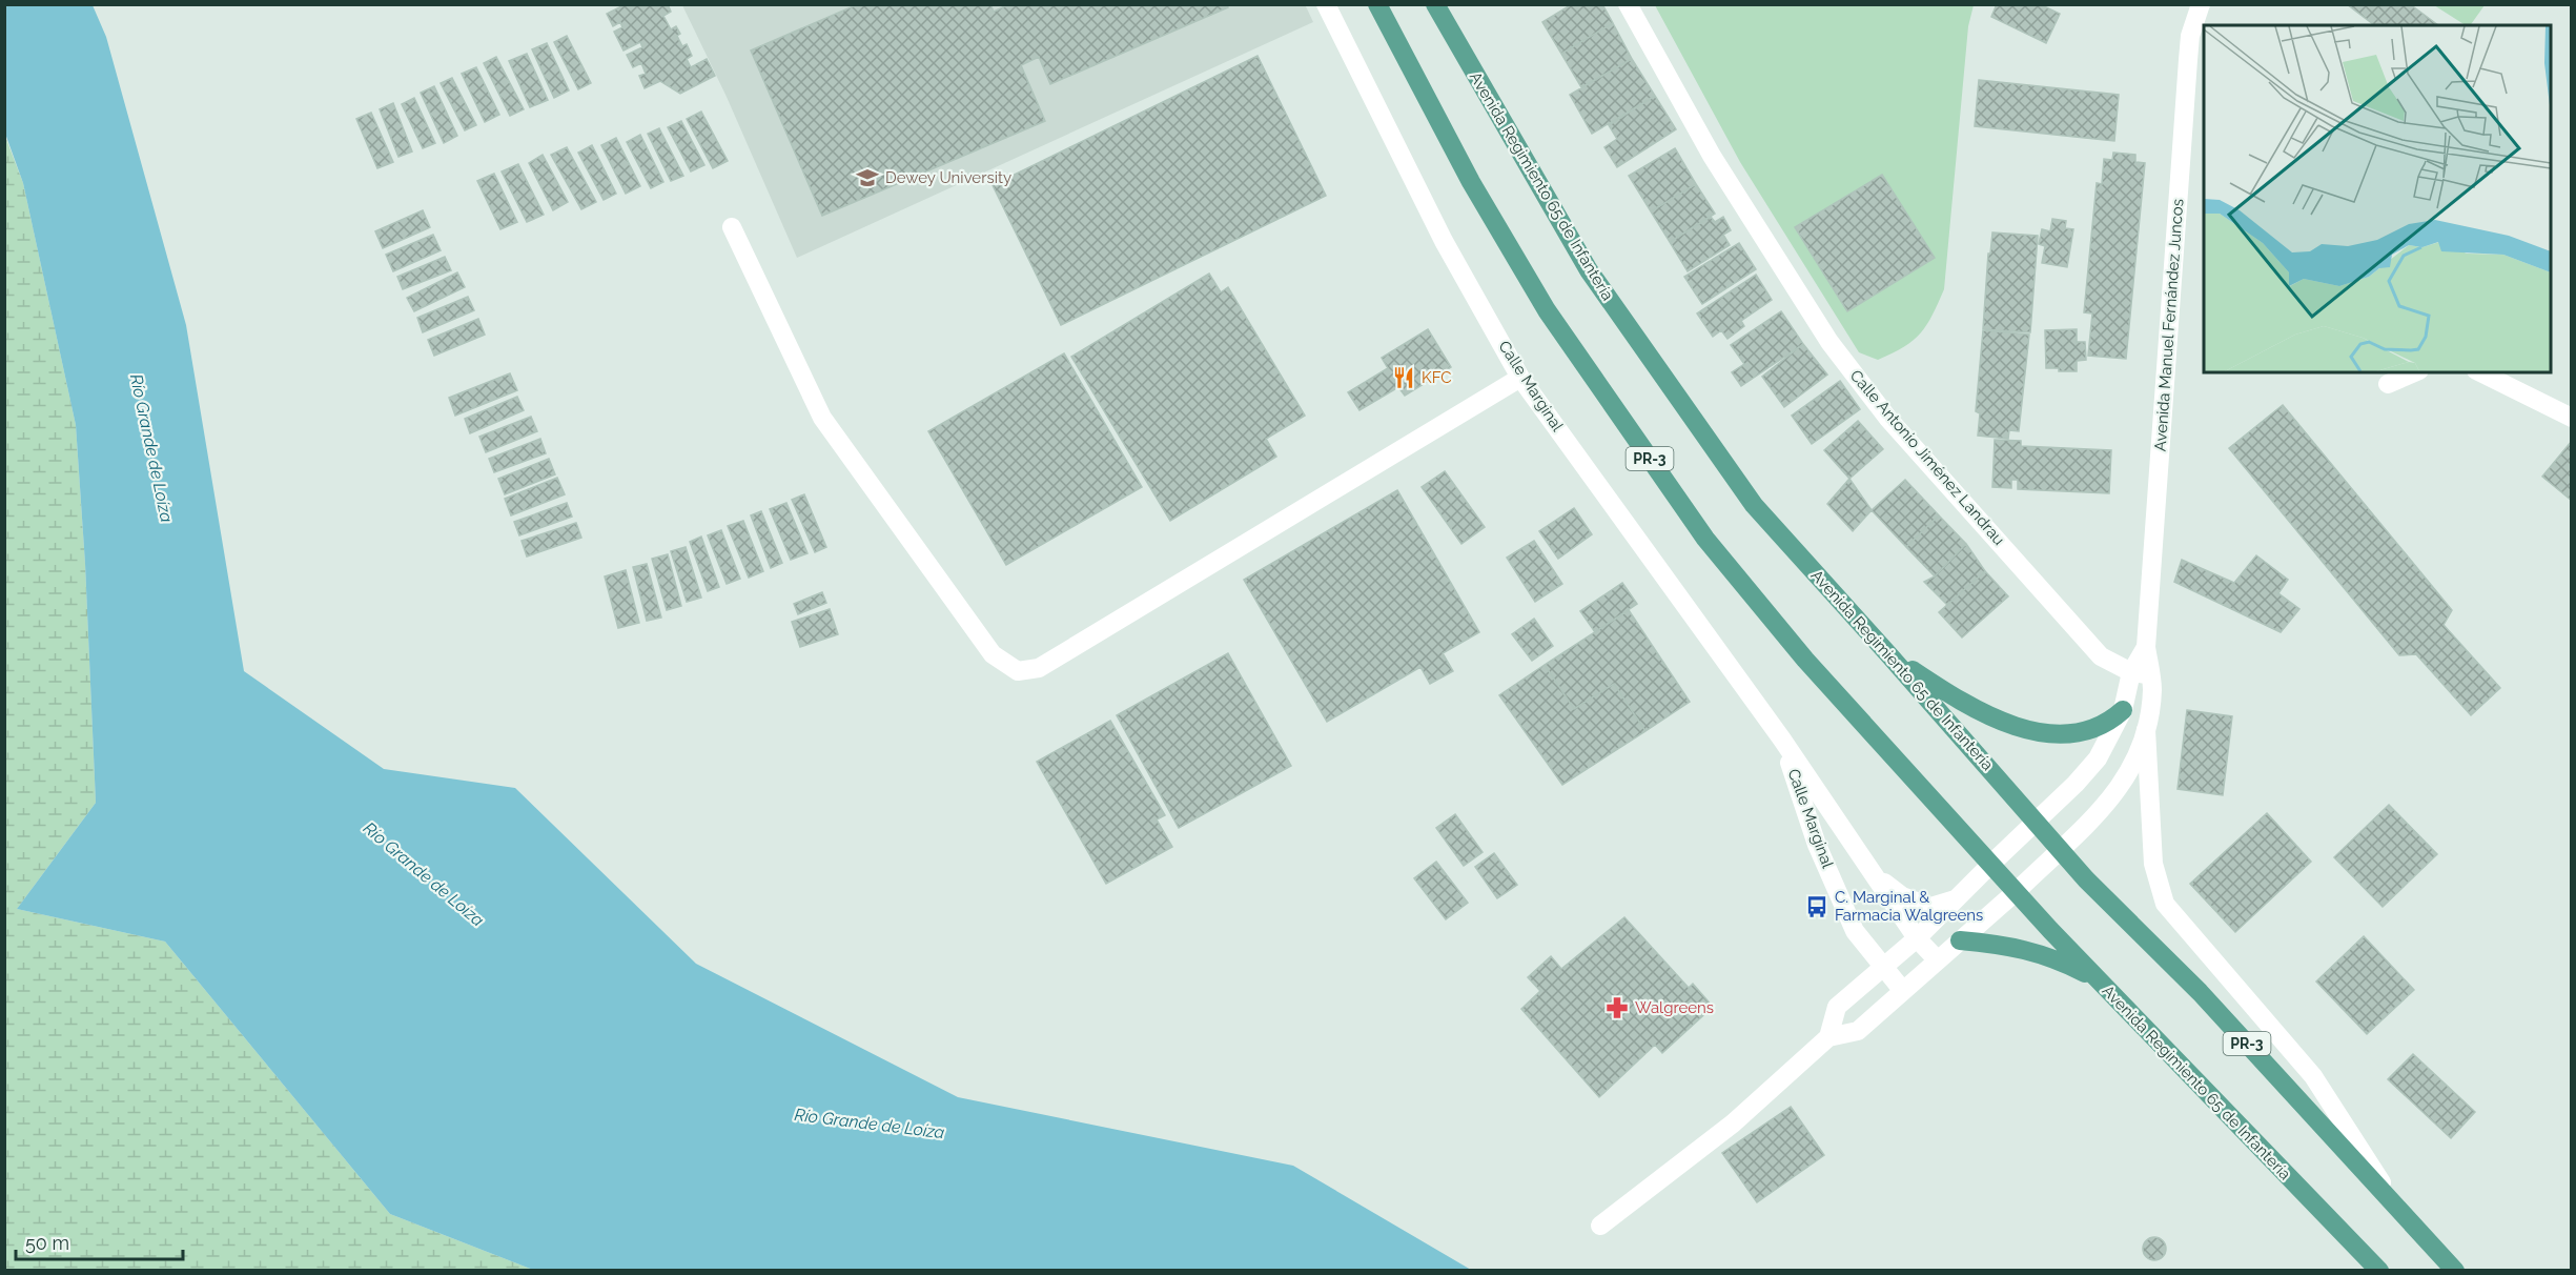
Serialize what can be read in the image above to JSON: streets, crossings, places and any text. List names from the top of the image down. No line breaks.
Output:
{"streets":{"main road":["Avenida Regimiento 65 de Infantería","PR-3"],"street":["Avenida Manuel Fernández Juncos","Calle Marginal","Calle Antonio Jiménez Landrau"]},"crossings":[["Avenida Regimiento 65 de Infantería","Avenida Manuel Fernández Juncos"],["Avenida Manuel Fernández Juncos","Calle Marginal"],["Avenida Manuel Fernández Juncos","Calle Antonio Jiménez Landrau"]],"water":["Río Grande de Loíza"],"places":{"school or university":["Dewey University"],"restaurant":["KFC"],"bus stop":["C. Marginal & Farmacia Walgreens"],"pharmacy":["Walgreens"]},"scale_bar":"50 m"}
